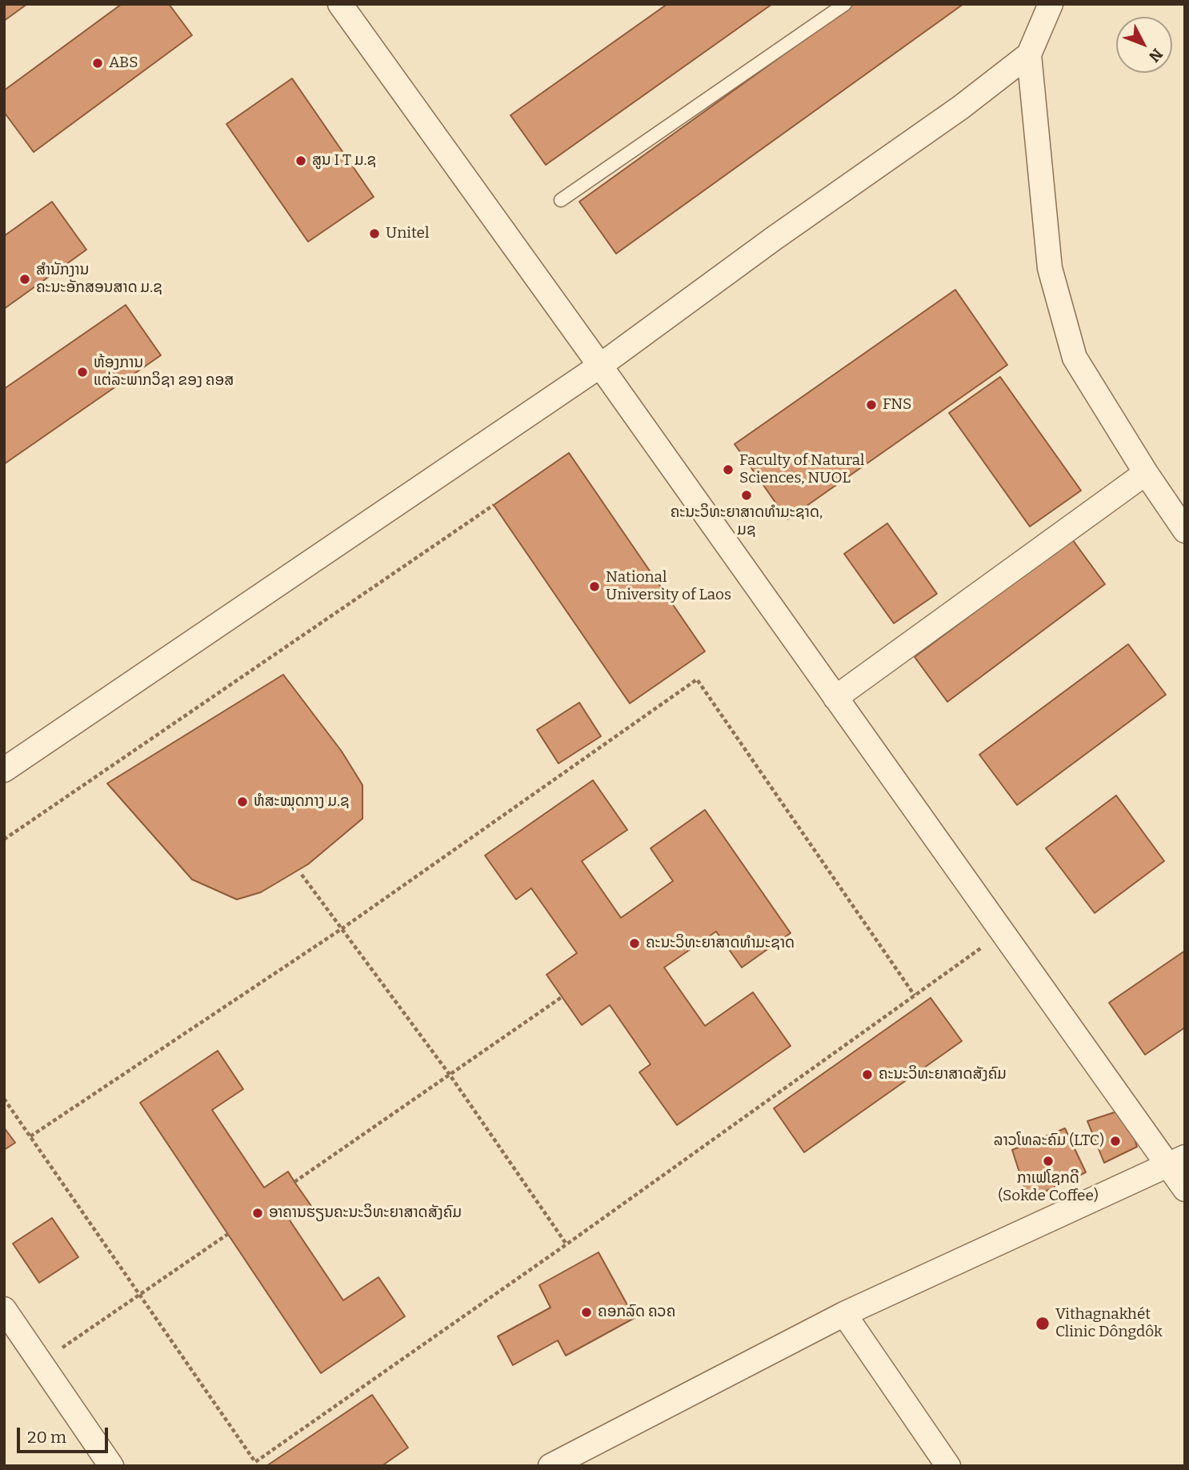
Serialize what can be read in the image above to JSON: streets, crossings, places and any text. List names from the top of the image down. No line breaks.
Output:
{"places":["ABS","ສູນ I T ມ.ຊ","Unitel","ສໍານັກງານ ຄະນະອັກສອນສາດ ມ.ຊ","ຫ້ອງການ ແຕ່ລະພາກວິຊາ ຂອງ ຄອສ","FNS","Faculty of Natural Sciences, NUOL","ຄະນະວິທະຍາສາດທໍາມະຊາດ, ມຊ","National University of Laos","ຫໍສະໝຸດກາງ ມ.ຊ","ຄະນະວິທະຍາສາດທຳມະຊາດ","ຄະນະວິທະຍາສາດສັງຄົມ","ລາວໂທລະຄົມ (LTC)","ກາເຟໂຊກດີ (Sokde Coffee)","ອາຄານຮຽນຄະນະວິທະຍາສາດສັງຄົມ","ຄອກລົດ ຄວຄ","Vithagnakhét Clinic Dôngdôk"],"scale_bar":"20 m","north":"bottom right"}
